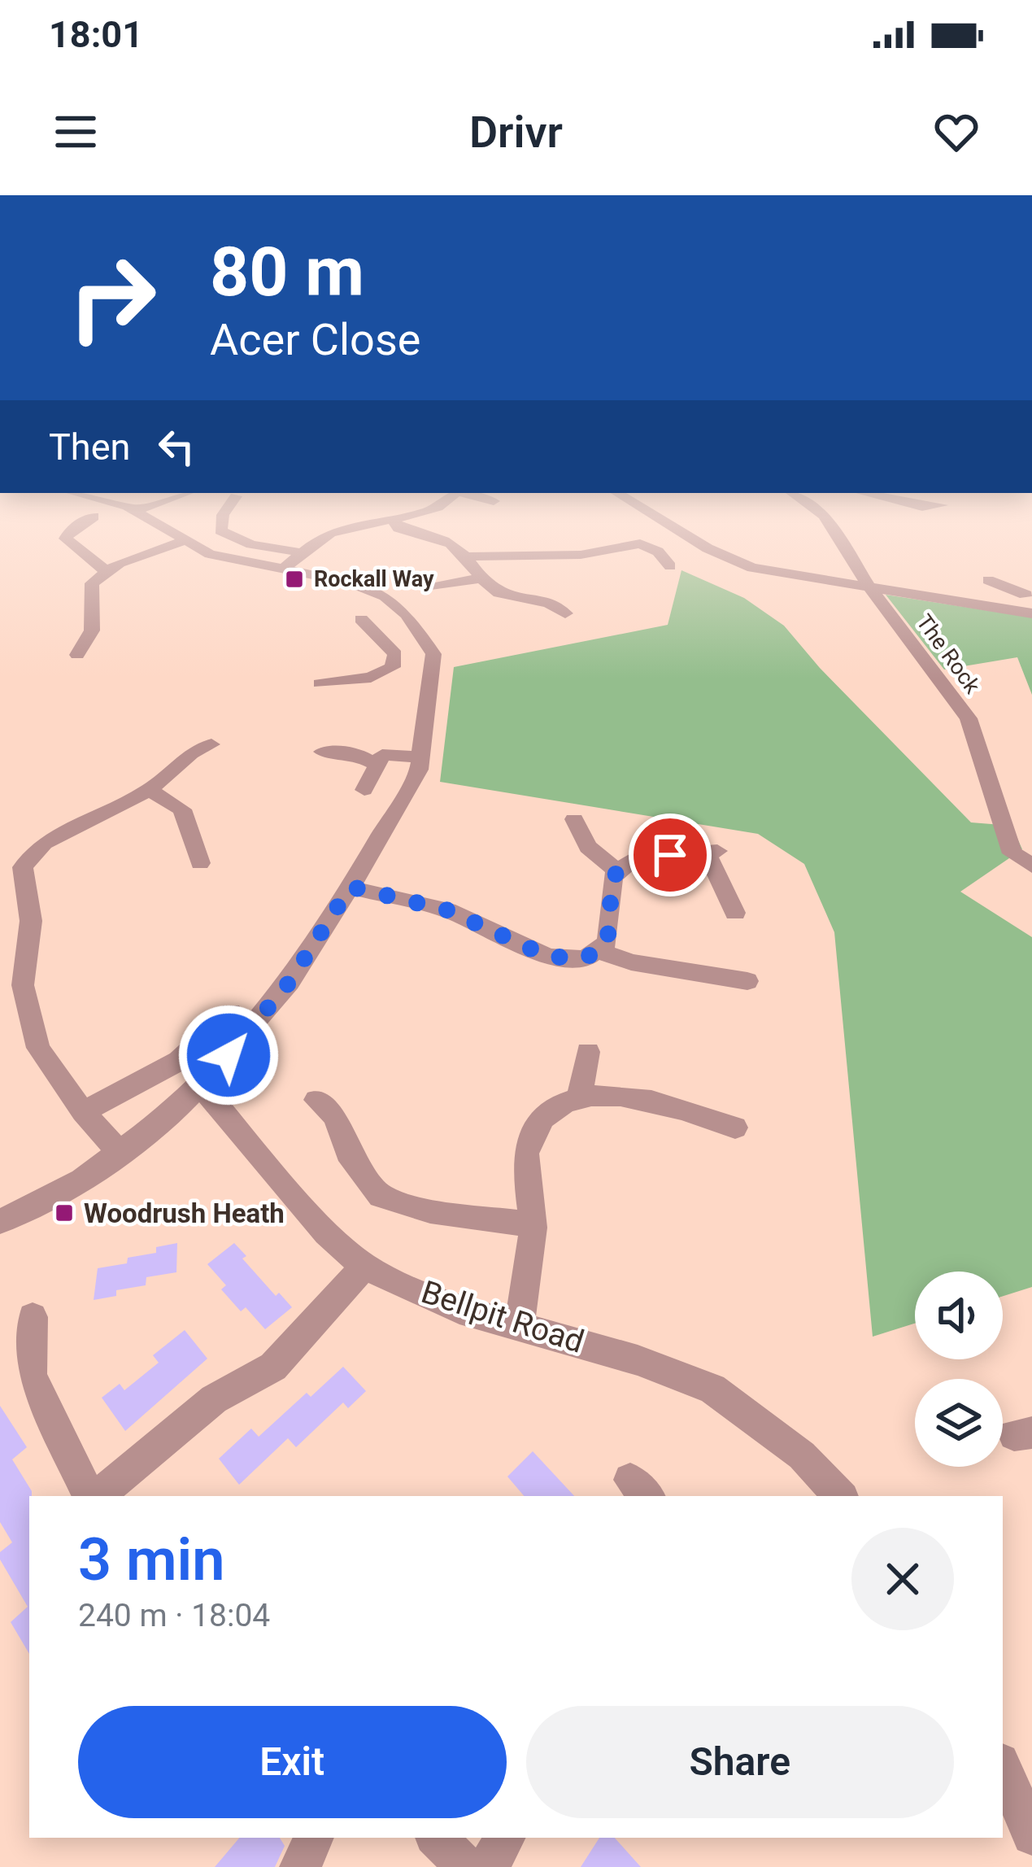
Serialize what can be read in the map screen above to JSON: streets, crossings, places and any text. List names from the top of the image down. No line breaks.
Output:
{"streets":{"street":["The Rock","Bellpit Road"]},"places":{"transit":["Rockall Way","Woodrush Heath"]},"page":{"status":"18:01","header":"Drivr","turn":["80 m","Acer Close"],"then":"Then","heading":["3 min","240 m · 18:04"],"buttons":["Exit","Share"]}}
